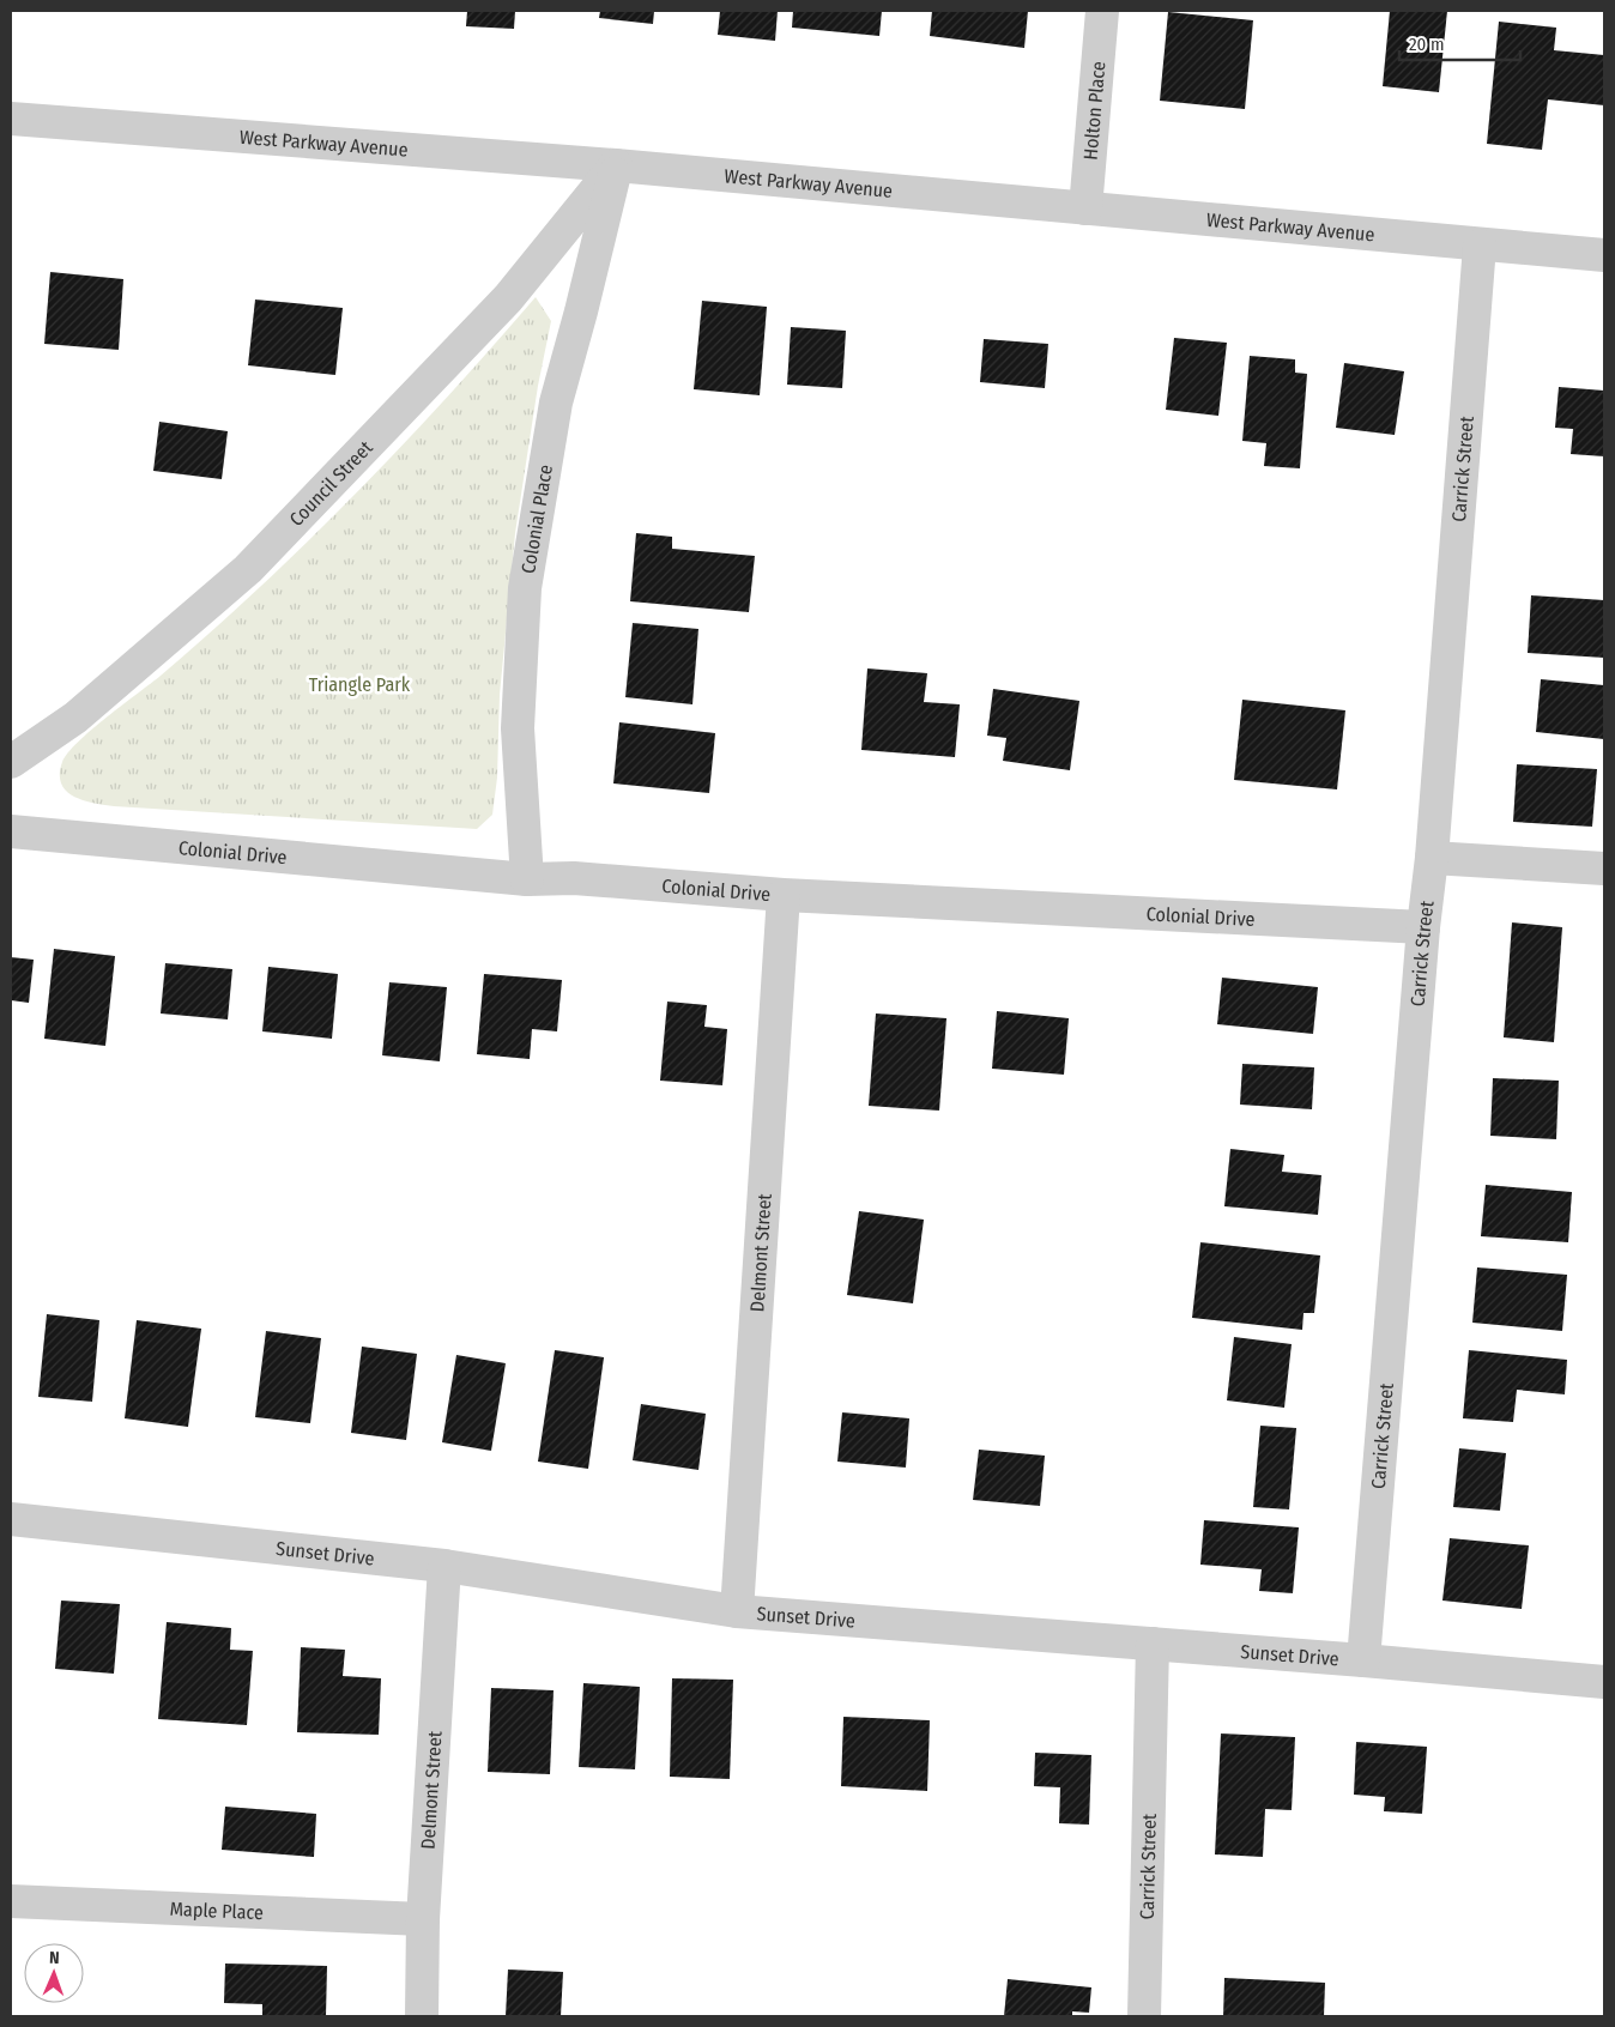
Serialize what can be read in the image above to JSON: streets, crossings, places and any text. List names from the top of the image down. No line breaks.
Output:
{"streets":{"street":["Holton Place","West Parkway Avenue","Carrick Street","Council Street","Colonial Place","Colonial Drive","Delmont Street","Sunset Drive","Maple Place"]},"crossings":[["Holton Place","West Parkway Avenue"],["West Parkway Avenue","Carrick Street"],["West Parkway Avenue","Council Street"],["West Parkway Avenue","Colonial Place"],["Carrick Street","Colonial Drive"],["Carrick Street","Sunset Drive"],["Council Street","Colonial Place"],["Colonial Place","Colonial Drive"],["Colonial Drive","Delmont Street"],["Delmont Street","Sunset Drive"],["Delmont Street","Maple Place"]],"parks":["Triangle Park"],"scale_bar":"20 m","north":"top"}
